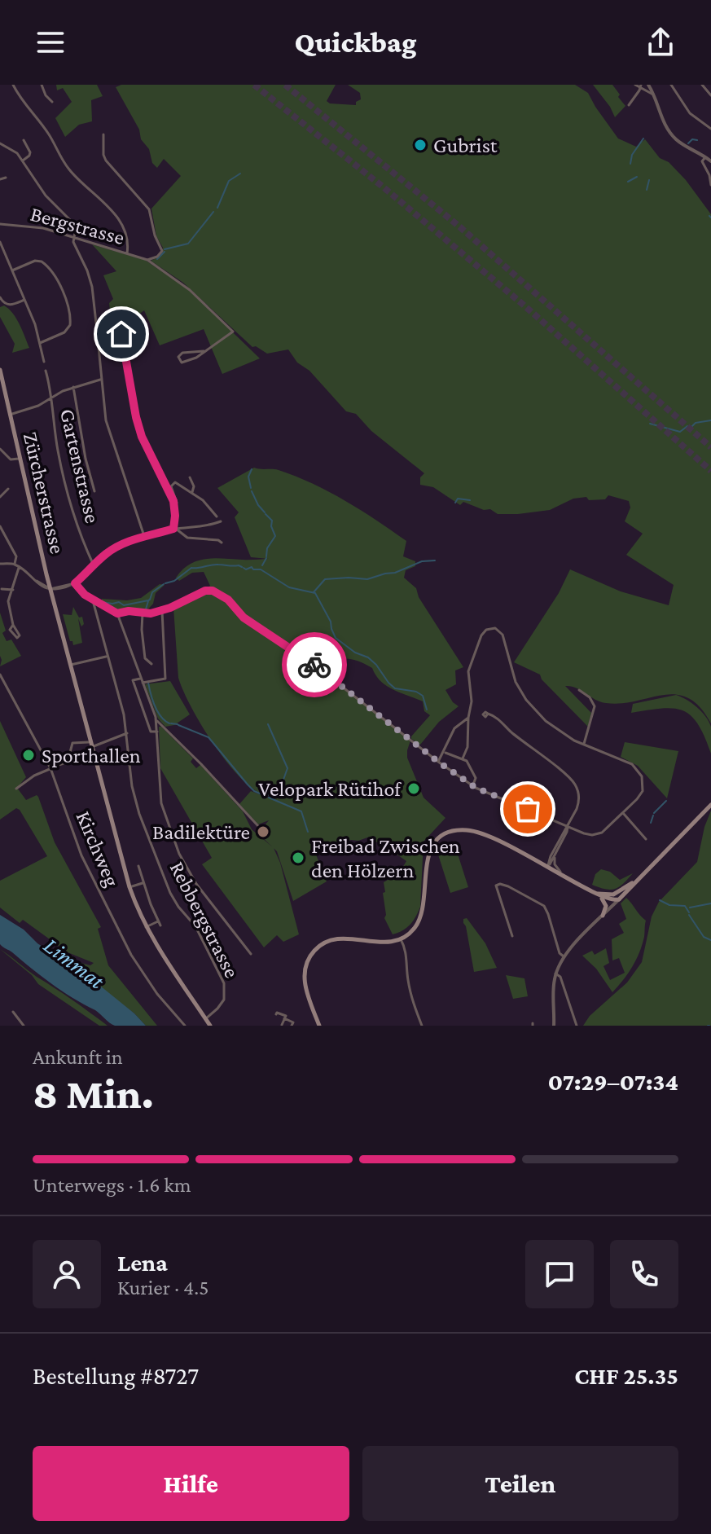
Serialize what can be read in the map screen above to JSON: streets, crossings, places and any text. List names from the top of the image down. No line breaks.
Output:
{"streets":{"main road":["Zürcherstrasse"],"street":["Bergstrasse","Gartenstrasse","Kirchweg","Rebbergstrasse"]},"crossings":[["Zürcherstrasse","Rebbergstrasse"]],"water":["Limmat"],"places":["Gubrist","Sporthallen","Velopark Rütihof","Badilektüre","Freibad Zwischen den Hölzern"],"page":{"header":"Quickbag","heading":["8 Min.","Ankunft in","07:29–07:34"],"panel":["Lena","Kurier · 4.5","Bestellung #8727","CHF 25.35"],"bar":"Unterwegs · 1.6 km","buttons":["Hilfe","Teilen"]}}
